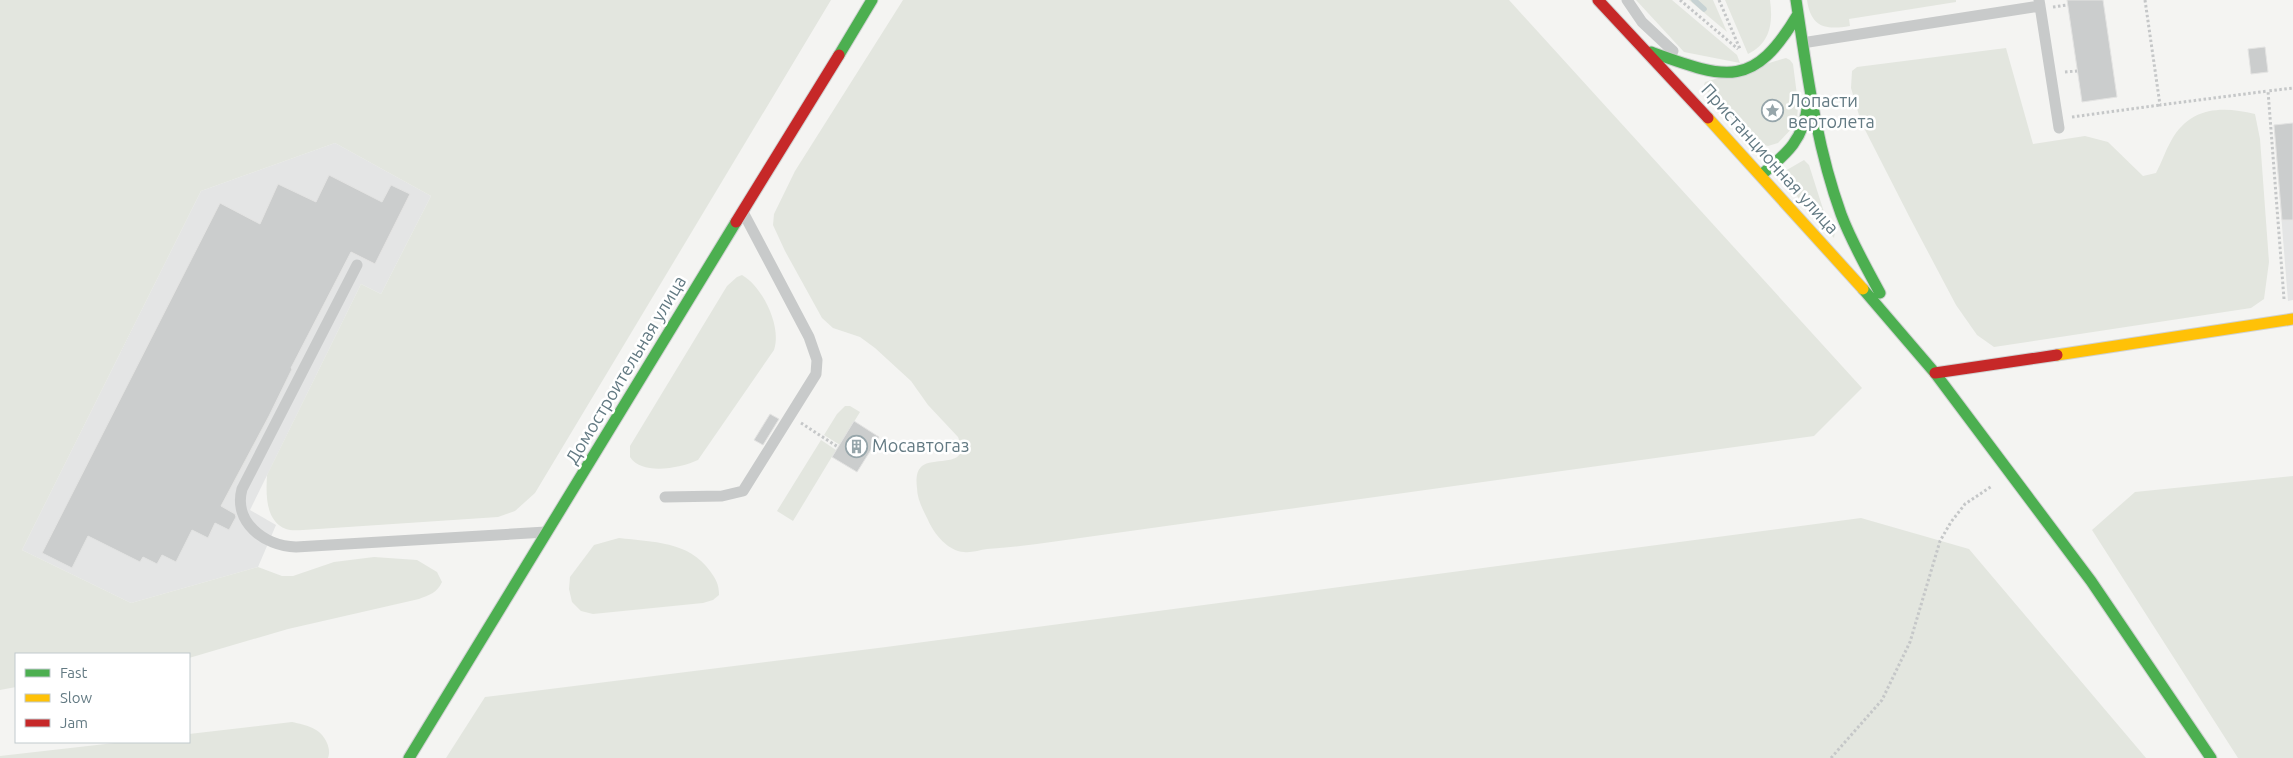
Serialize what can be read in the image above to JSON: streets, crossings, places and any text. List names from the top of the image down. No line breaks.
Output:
{"streets":{"main road":["Пристанционная улица","Домостроительная улица"]},"places":{"place":["Лопасти вертолета"],"building":["Мосавтогаз"]},"legend":["Fast","Slow","Jam"]}
